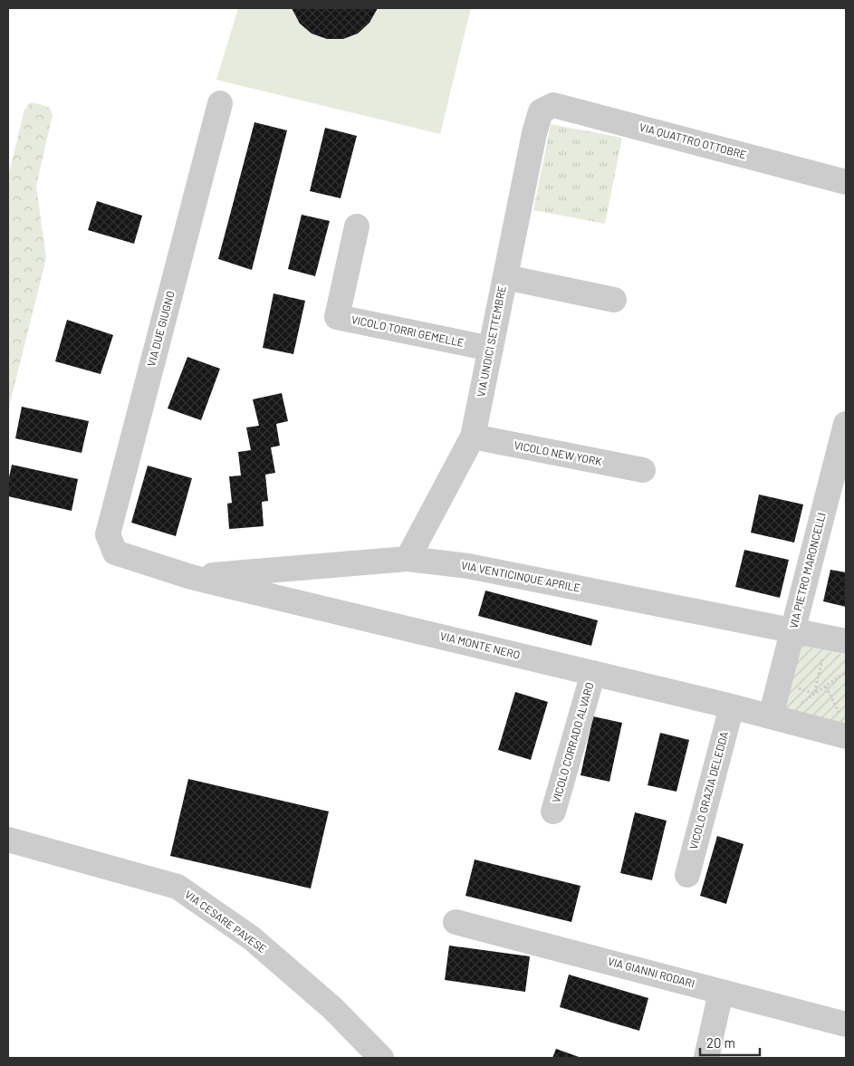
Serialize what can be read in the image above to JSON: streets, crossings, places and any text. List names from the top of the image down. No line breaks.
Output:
{"streets":{"street":["VIA QUATTRO OTTOBRE","VIA DUE GIUGNO","VICOLO TORRI GEMELLE","VIA UNDICI SETTEMBRE","VICOLO NEW YORK","VIA PIETRO MARONCELLI","VIA VENTICINQUE APRILE","VIA MONTE NERO","VICOLO CORRADO ALVARO","VICOLO GRAZIA DELEDDA","VIA CESARE PAVESE","VIA GIANNI RODARI"]},"crossings":[["VIA QUATTRO OTTOBRE","VIA UNDICI SETTEMBRE"],["VIA DUE GIUGNO","VIA MONTE NERO"],["VICOLO TORRI GEMELLE","VIA UNDICI SETTEMBRE"],["VIA UNDICI SETTEMBRE","VICOLO NEW YORK"],["VIA UNDICI SETTEMBRE","VIA VENTICINQUE APRILE"],["VIA PIETRO MARONCELLI","VIA VENTICINQUE APRILE"],["VIA PIETRO MARONCELLI","VIA MONTE NERO"],["VIA VENTICINQUE APRILE","VIA MONTE NERO"],["VIA MONTE NERO","VICOLO CORRADO ALVARO"],["VIA MONTE NERO","VICOLO GRAZIA DELEDDA"]],"scale_bar":"20 m"}
